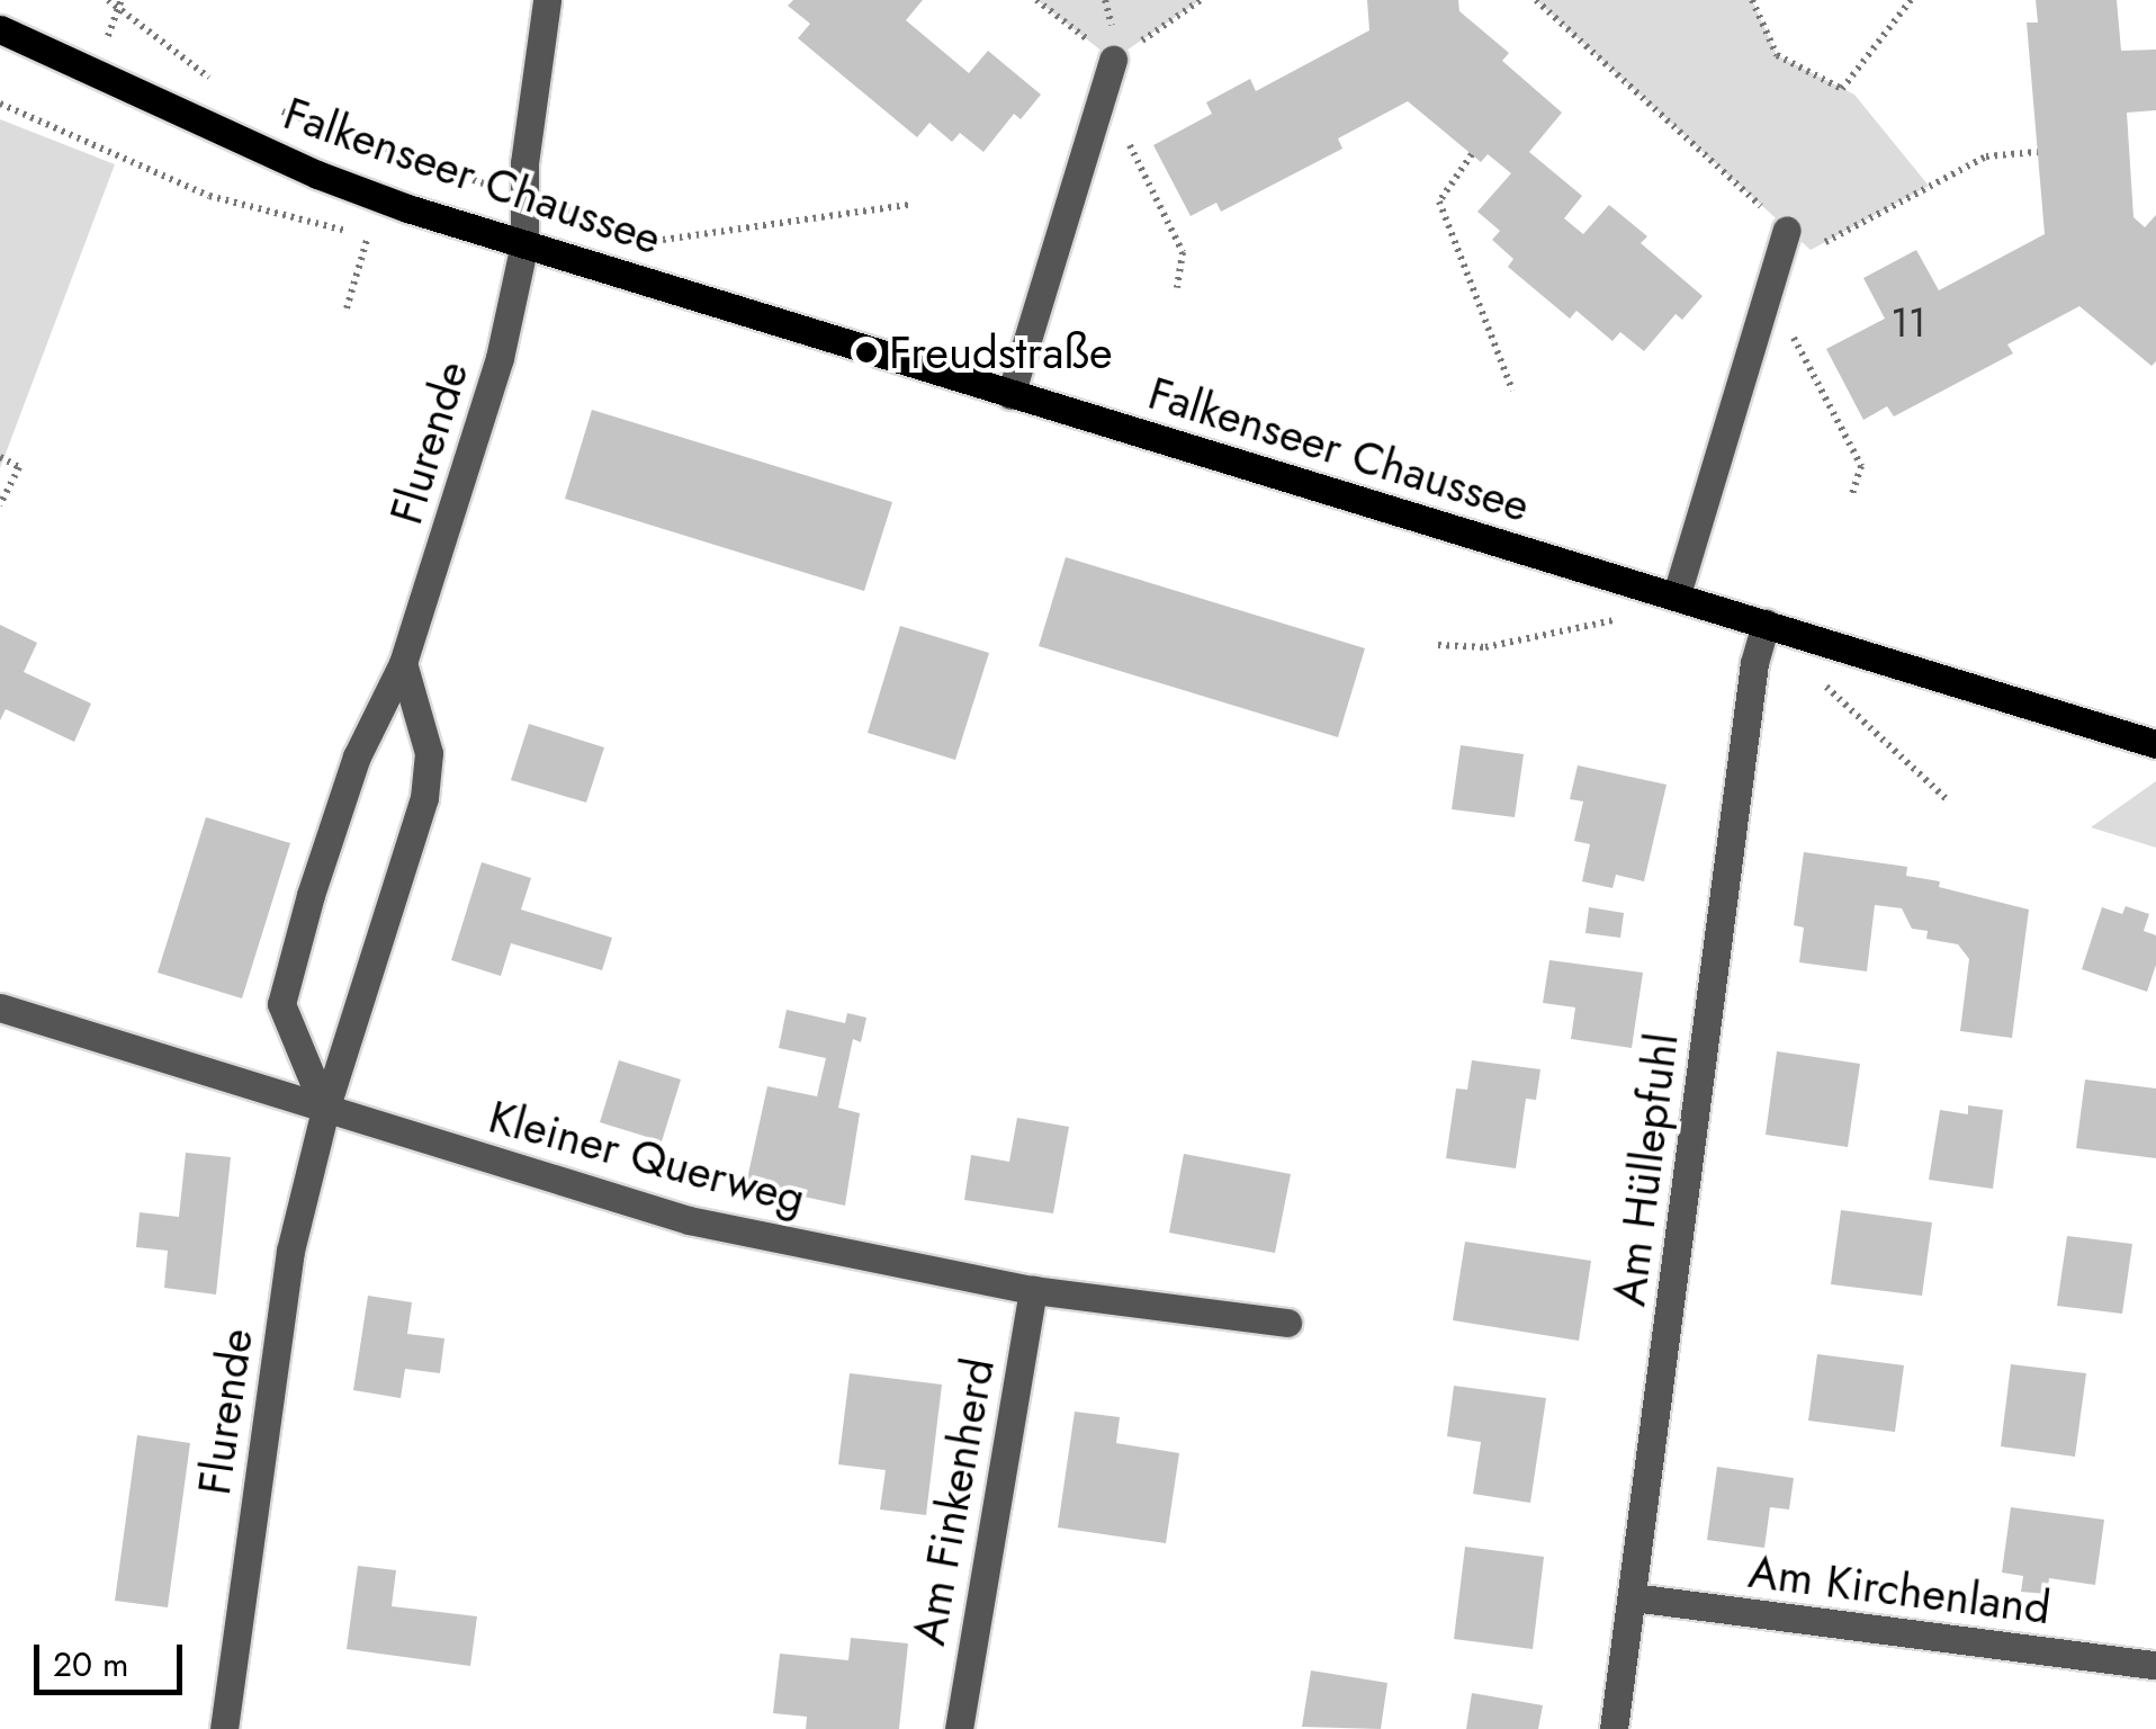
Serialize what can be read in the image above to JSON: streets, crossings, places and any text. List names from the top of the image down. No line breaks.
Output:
{"streets":{"main road":["Falkenseer Chaussee"],"street":["Flurende","Kleiner Querweg","Am Hüllepfuhl","Am Finkenherd","Am Kirchenland"]},"crossings":[["Falkenseer Chaussee","Flurende"],["Falkenseer Chaussee","Am Hüllepfuhl"],["Flurende","Kleiner Querweg"],["Kleiner Querweg","Am Finkenherd"],["Am Hüllepfuhl","Am Kirchenland"]],"places":["Freudstraße"],"house_numbers":["11"],"scale_bar":"20 m"}
